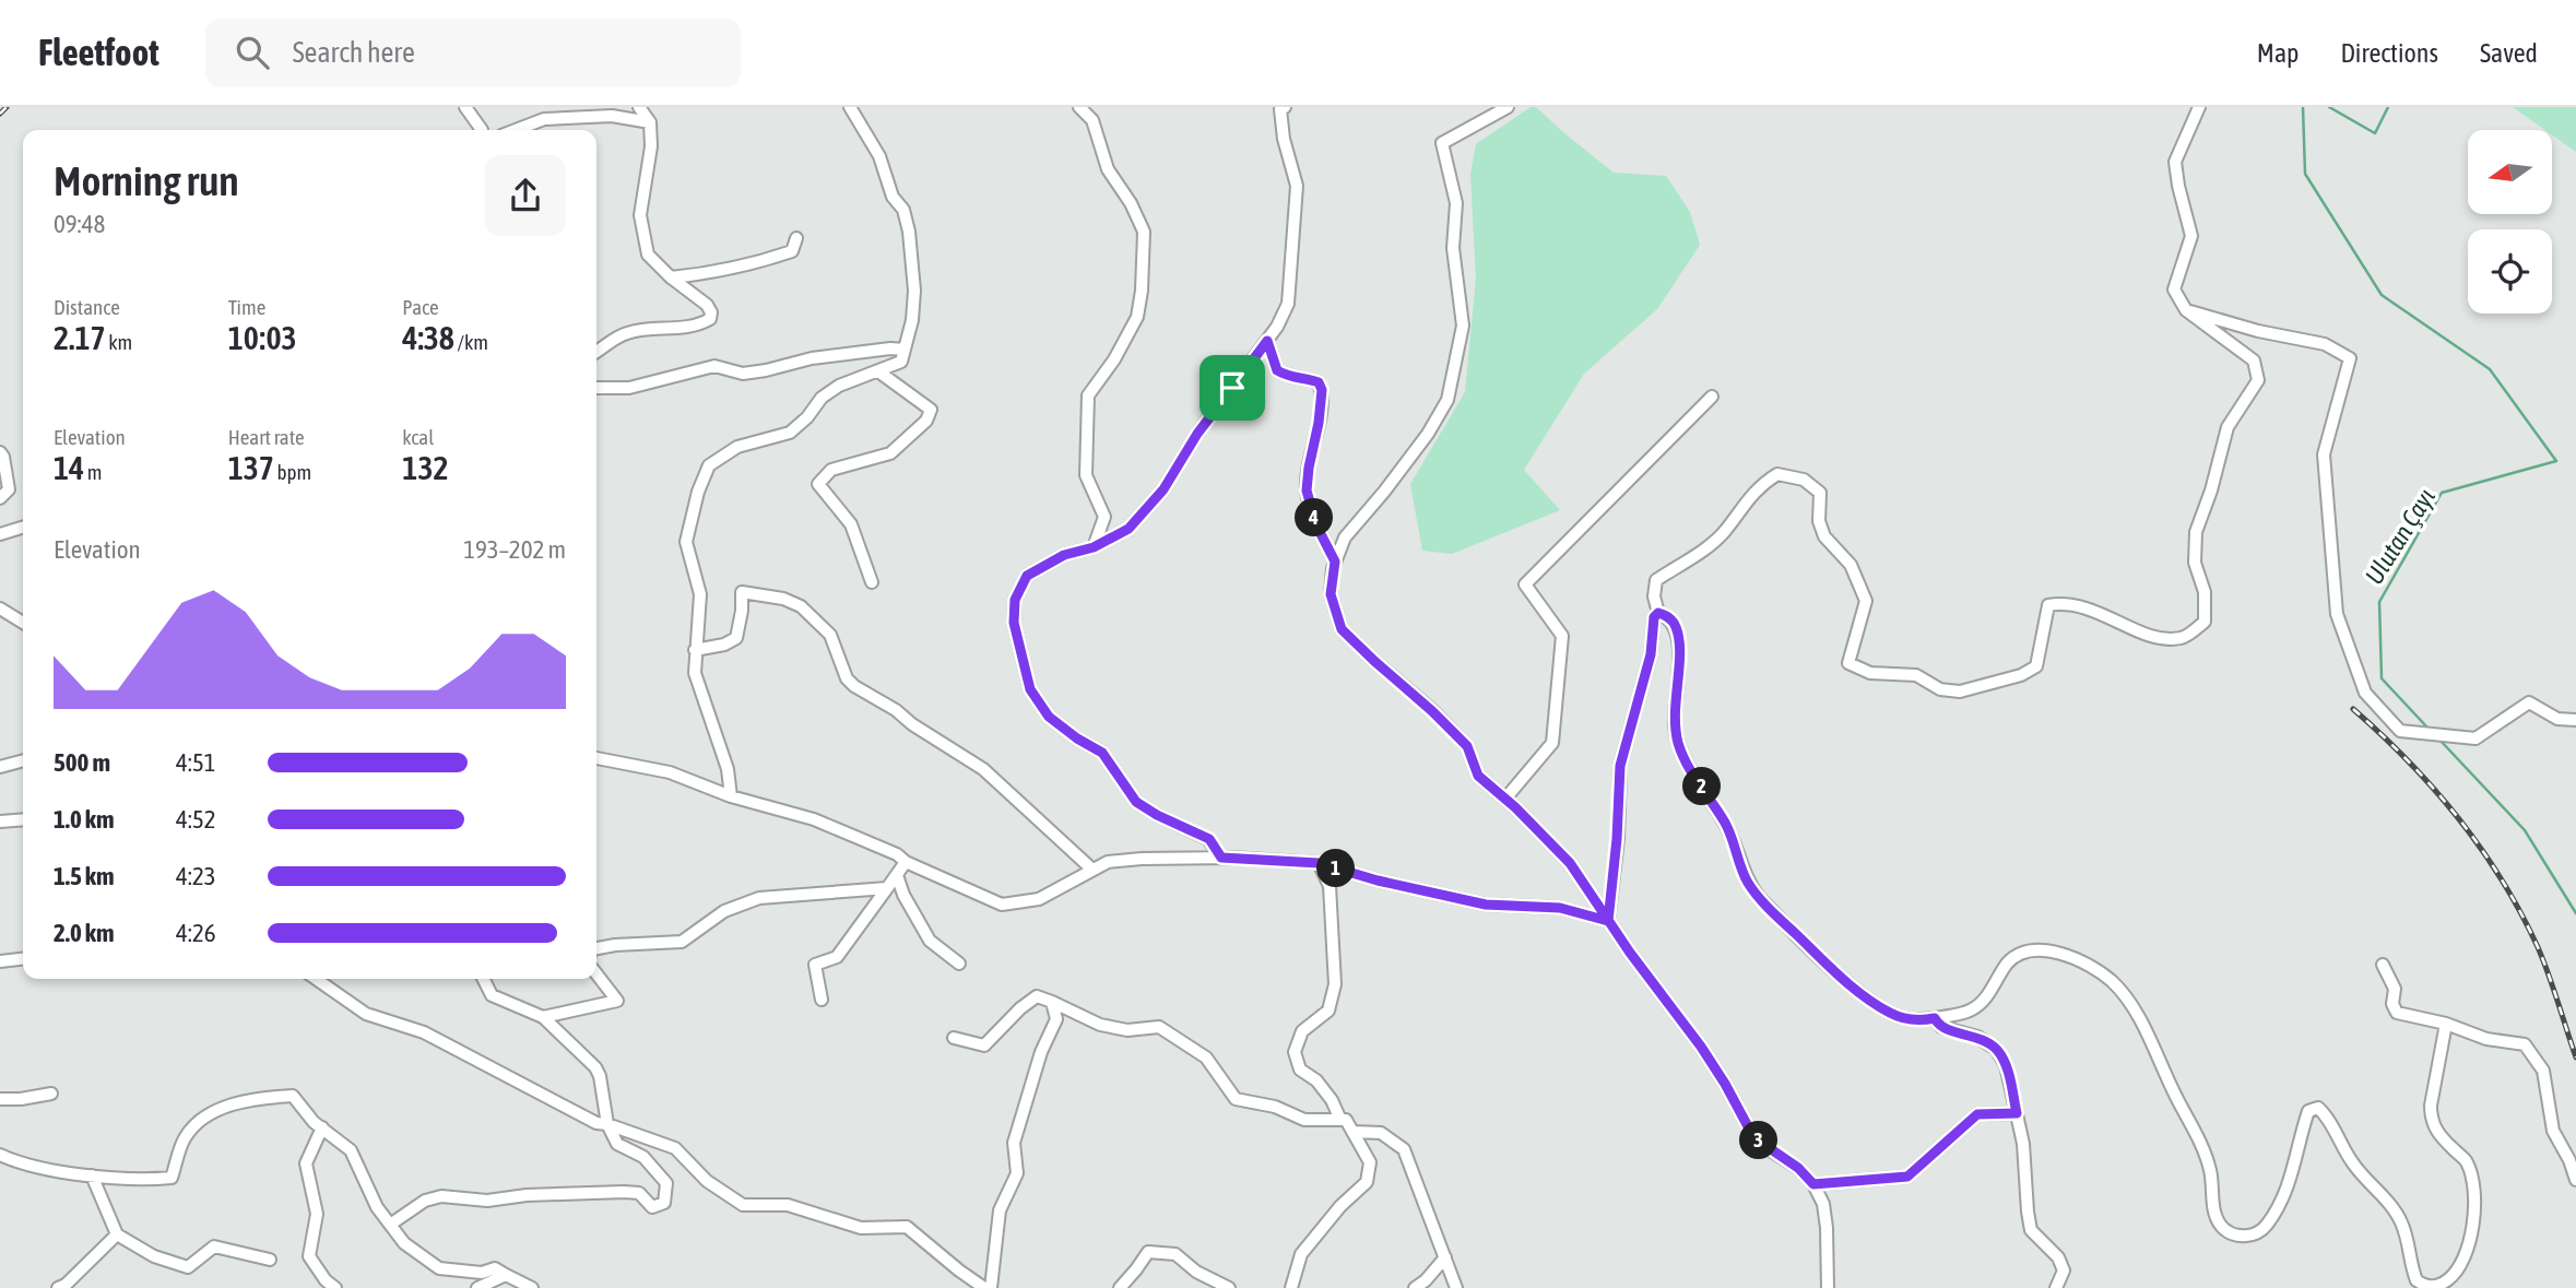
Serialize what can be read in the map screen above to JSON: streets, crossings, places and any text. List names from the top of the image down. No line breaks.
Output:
{"water":["Ulutan Çayı"],"north":"left","page":{"header":"Fleetfoot","search":"Search here","nav":["Map","Directions","Saved"],"heading":["Morning run","09:48"],"stats":[["Distance","2.17 km"],["Time","10:03"],["Pace","4:38 /km"],["Elevation","14 m"],["Heart rate","137 bpm"],["kcal","132"]],"pins":["4","2","1","3"],"chart":["Elevation","193–202 m"],"list":[{"name":"500 m","note":"4:51"},{"name":"1.0 km","note":"4:52"},{"name":"1.5 km","note":"4:23"},{"name":"2.0 km","note":"4:26"}]}}
